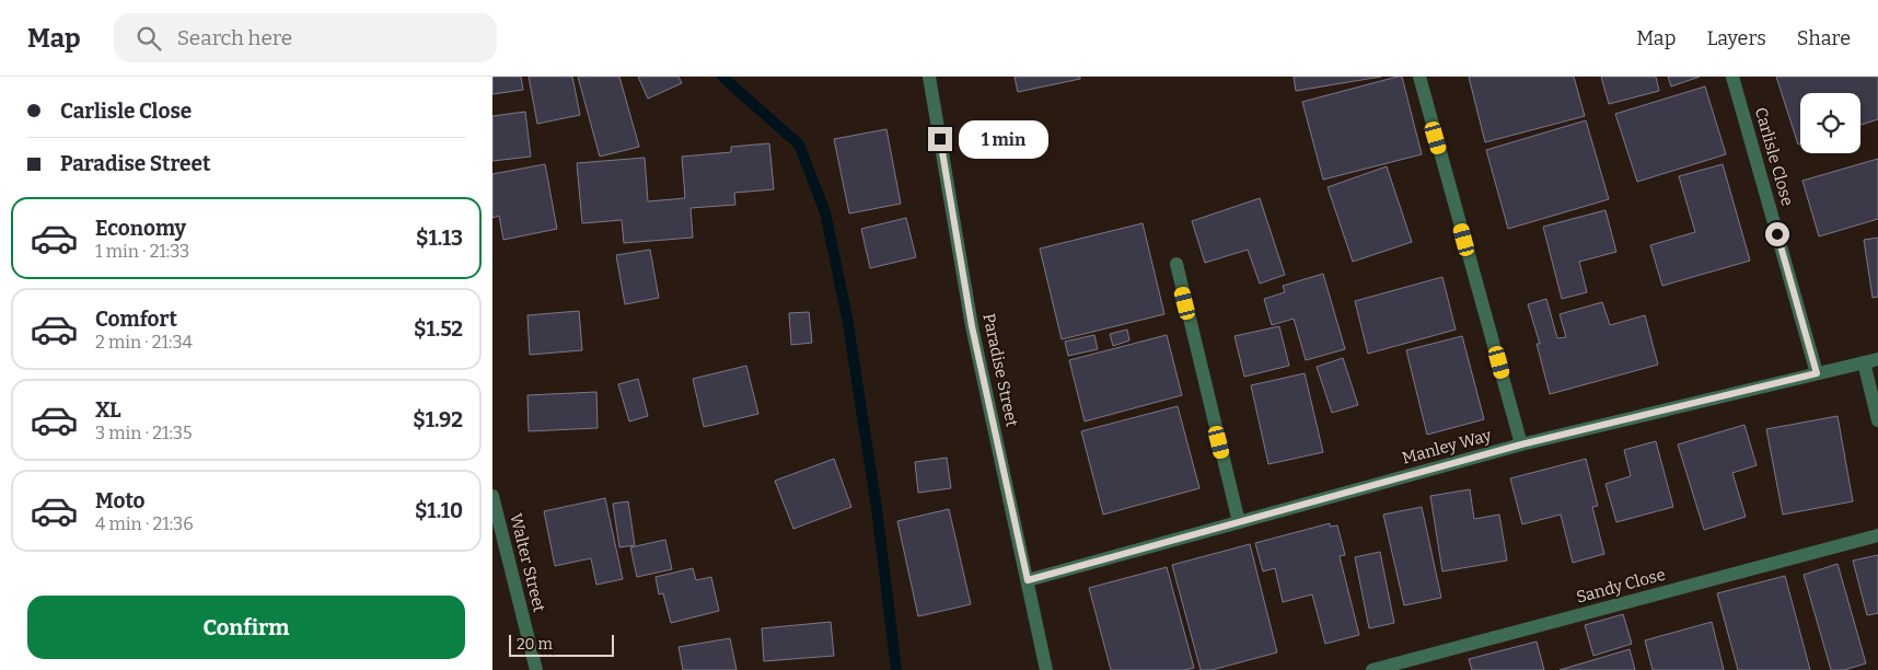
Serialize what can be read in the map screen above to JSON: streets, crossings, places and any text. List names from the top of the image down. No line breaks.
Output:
{"streets":{"street":["Carlisle Close","Paradise Street","Manley Way","Walter Street","Sandy Close"]},"crossings":[["Carlisle Close","Manley Way"],["Paradise Street","Manley Way"]],"scale_bar":"20 m","page":{"header":"Map","search":"Search here","nav":["Map","Layers","Share"],"banner":["Carlisle Close","Paradise Street"],"bubble":"1 min","list":[{"name":"Economy","note":"1 min · 21:33","value":"$1.13"},{"name":"Comfort","note":"2 min · 21:34","value":"$1.52"},{"name":"XL","note":"3 min · 21:35","value":"$1.92"},{"name":"Moto","note":"4 min · 21:36","value":"$1.10"}],"buttons":"Confirm","scale":"20 m"}}
